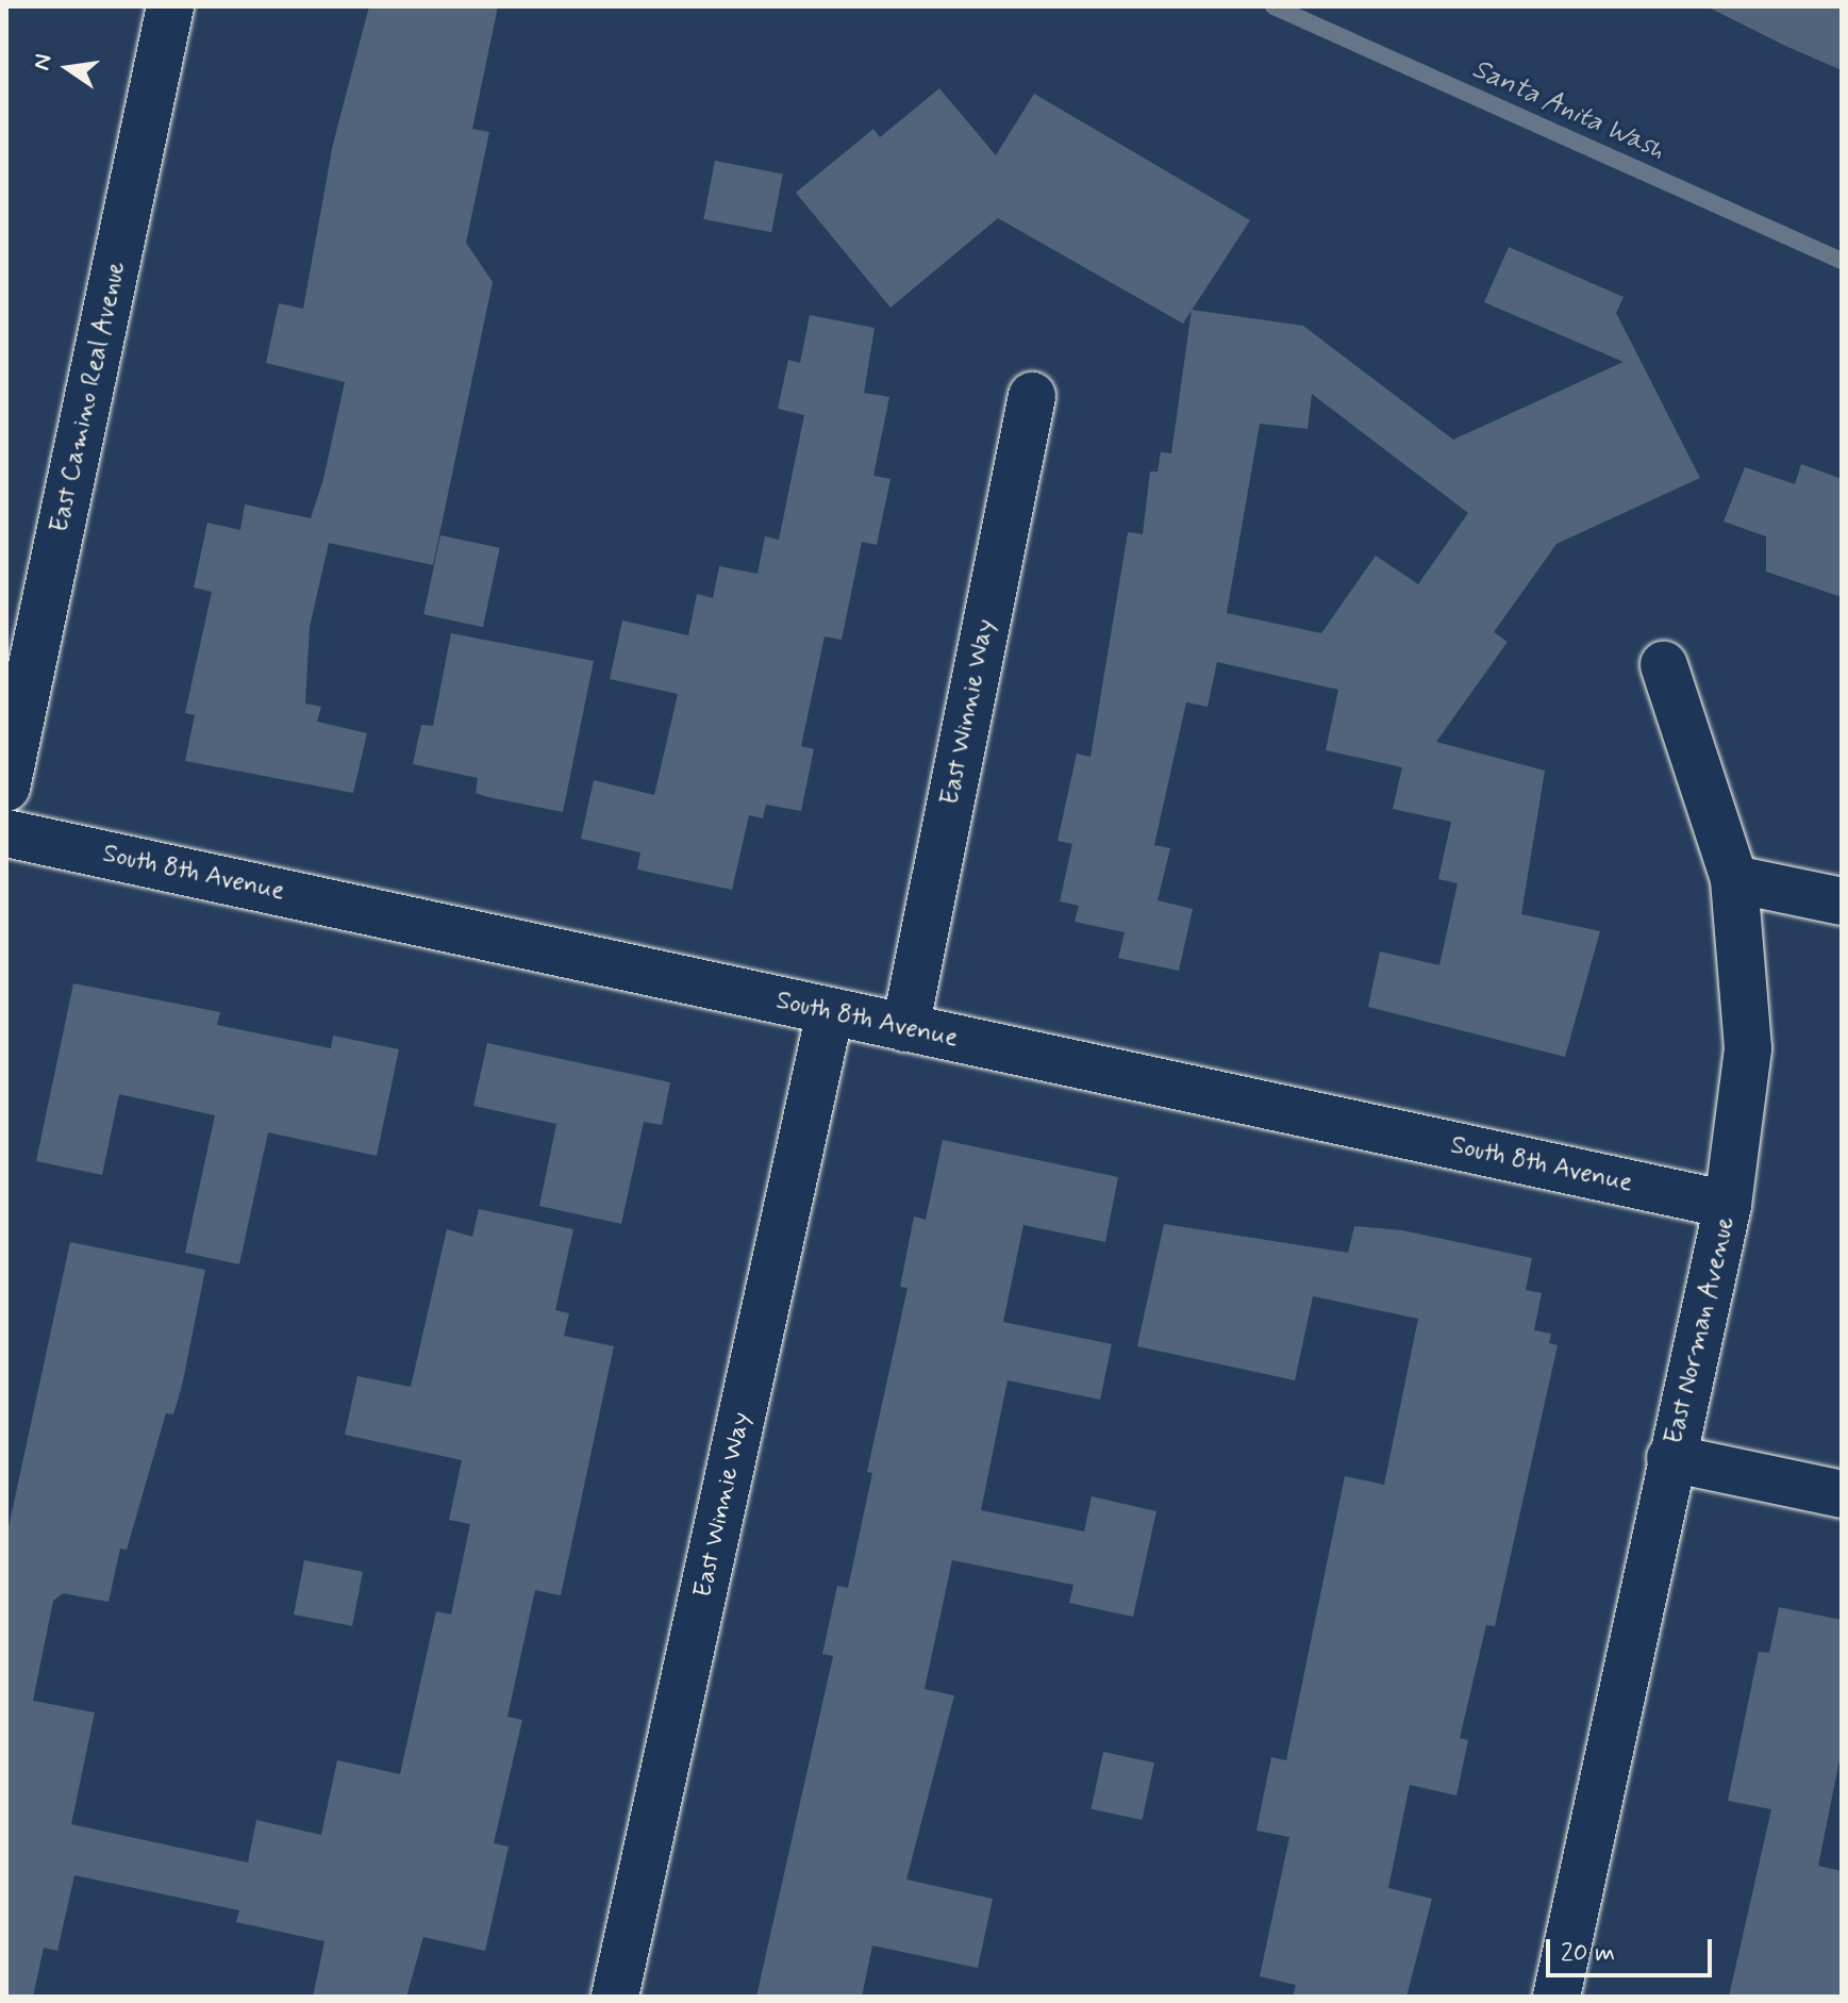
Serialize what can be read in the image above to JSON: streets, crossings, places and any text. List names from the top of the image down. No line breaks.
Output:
{"streets":{"street":["East Camino Real Avenue","East Winnie Way","South 8th Avenue","East Norman Avenue"]},"crossings":[["East Winnie Way","South 8th Avenue"],["South 8th Avenue","East Norman Avenue"]],"water":["Santa Anita Wash"],"scale_bar":"20 m","north":"left"}
